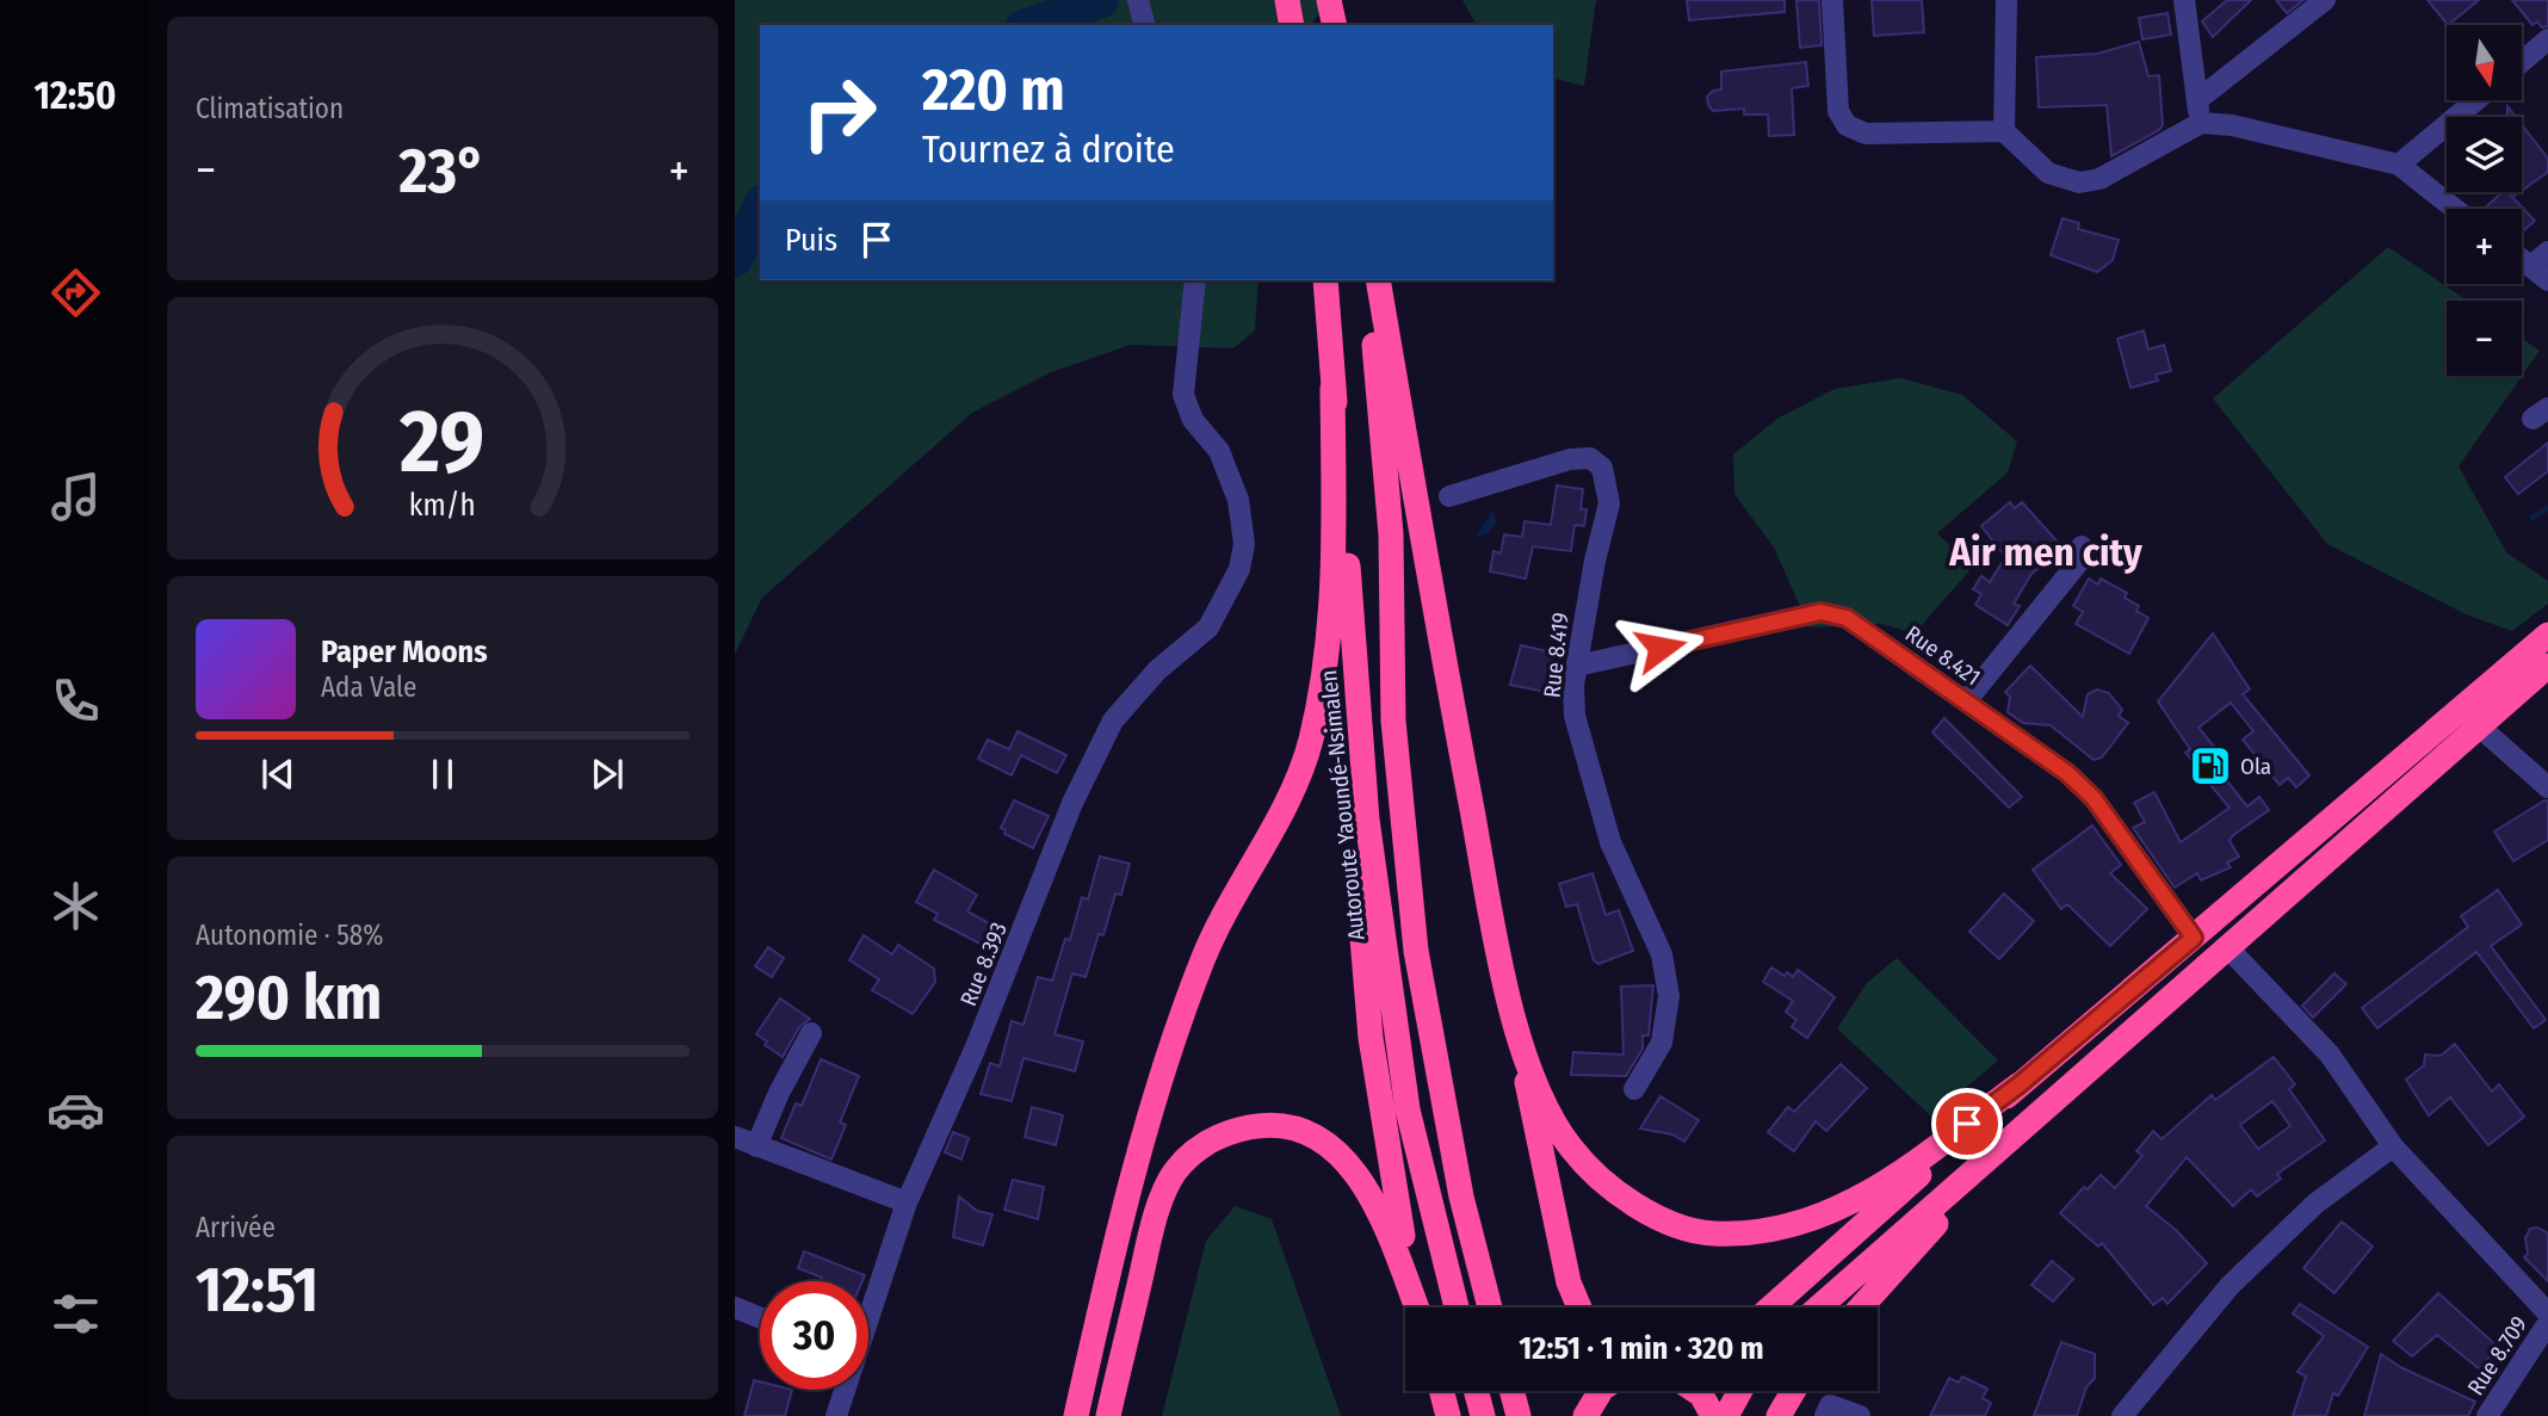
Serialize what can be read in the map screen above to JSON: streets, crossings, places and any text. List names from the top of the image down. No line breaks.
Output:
{"streets":{"highway":["Autoroute Yaoundé-Nsimalen"],"street":["Rue 8.419","Rue 8.421","Rue 8.393","Rue 8.709"]},"crossings":[["Rue 8.419","Rue 8.421"]],"districts":["Air men city"],"places":{"fuel station":["Ola"]},"north":"bottom","page":{"tabs":"12:50","tile":["Climatisation",["Autonomie · 58%","290 km"],["Arrivée","12:51"]],"map_buttons":["+","−"],"turn":["220 m","Tournez à droite"],"heat":["−","23°","+"],"then":"Puis","song":["Paper Moons","Ada Vale"],"limit":"30","trip":"12:51 · 1 min · 320 m","gauge":["29","km/h"]}}
